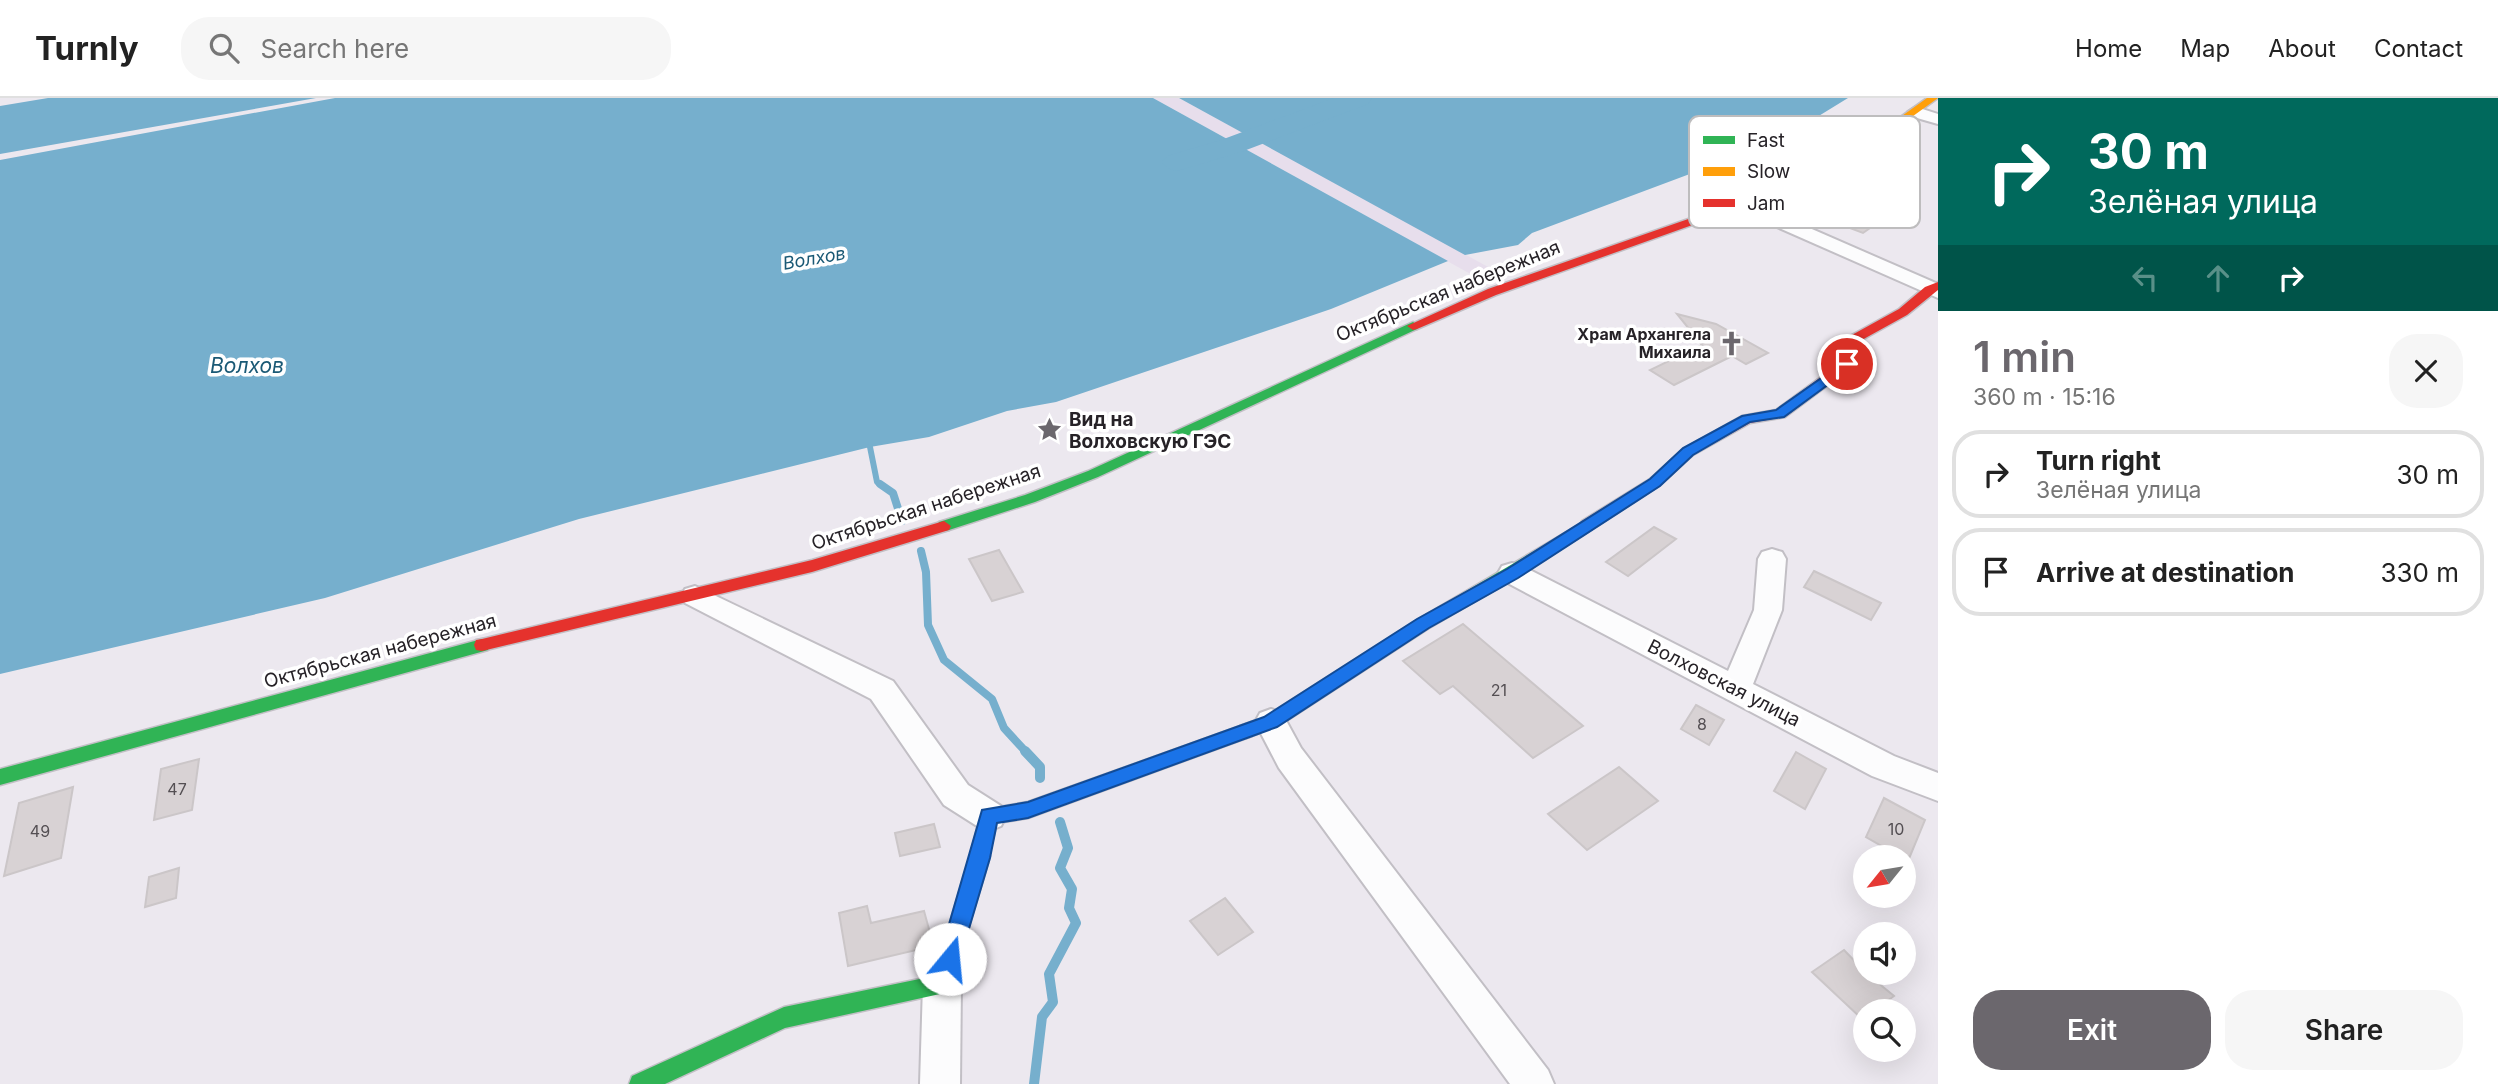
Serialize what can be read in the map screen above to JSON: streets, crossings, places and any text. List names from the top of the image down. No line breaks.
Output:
{"streets":{"main road":["Октябрьская набережная"],"street":["Волховская улица"]},"water":["Волхов"],"places":{"church":["Храм Архангела Михаила"],"place":["Вид на Волховскую ГЭС"]},"house_numbers":["21","8","47","10","49"],"legend":["Fast","Slow","Jam"],"north":"bottom left","page":{"header":"Turnly","search":"Search here","nav":["Home","Map","About","Contact"],"turn":["30 m","Зелёная улица"],"heading":["1 min","360 m · 15:16"],"list":[{"name":"Turn right","note":"Зелёная улица","value":"30 m"},{"name":"Arrive at destination","value":"330 m"}],"buttons":["Exit","Share"]}}
